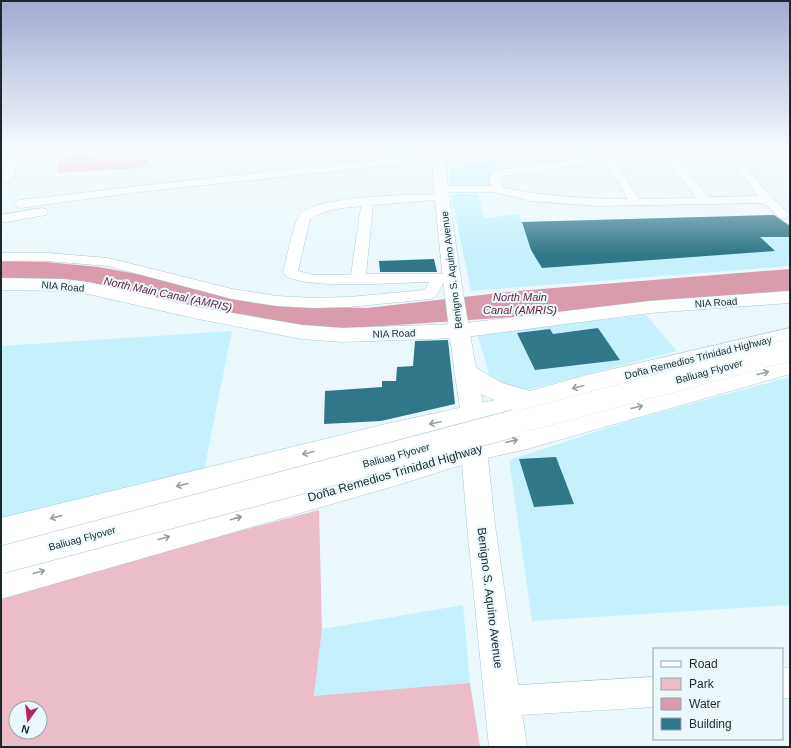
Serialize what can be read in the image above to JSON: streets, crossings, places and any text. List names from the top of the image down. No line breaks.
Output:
{"streets":{"main road":["Benigno S. Aquino Avenue","NIA Road","Doña Remedios Trinidad Highway","Baliuag Flyover"]},"crossings":[["Benigno S. Aquino Avenue","NIA Road"],["Benigno S. Aquino Avenue","Doña Remedios Trinidad Highway"]],"water":["North Main Canal (AMRIS)"],"legend":["Road","Park","Water","Building"],"north":"bottom"}
